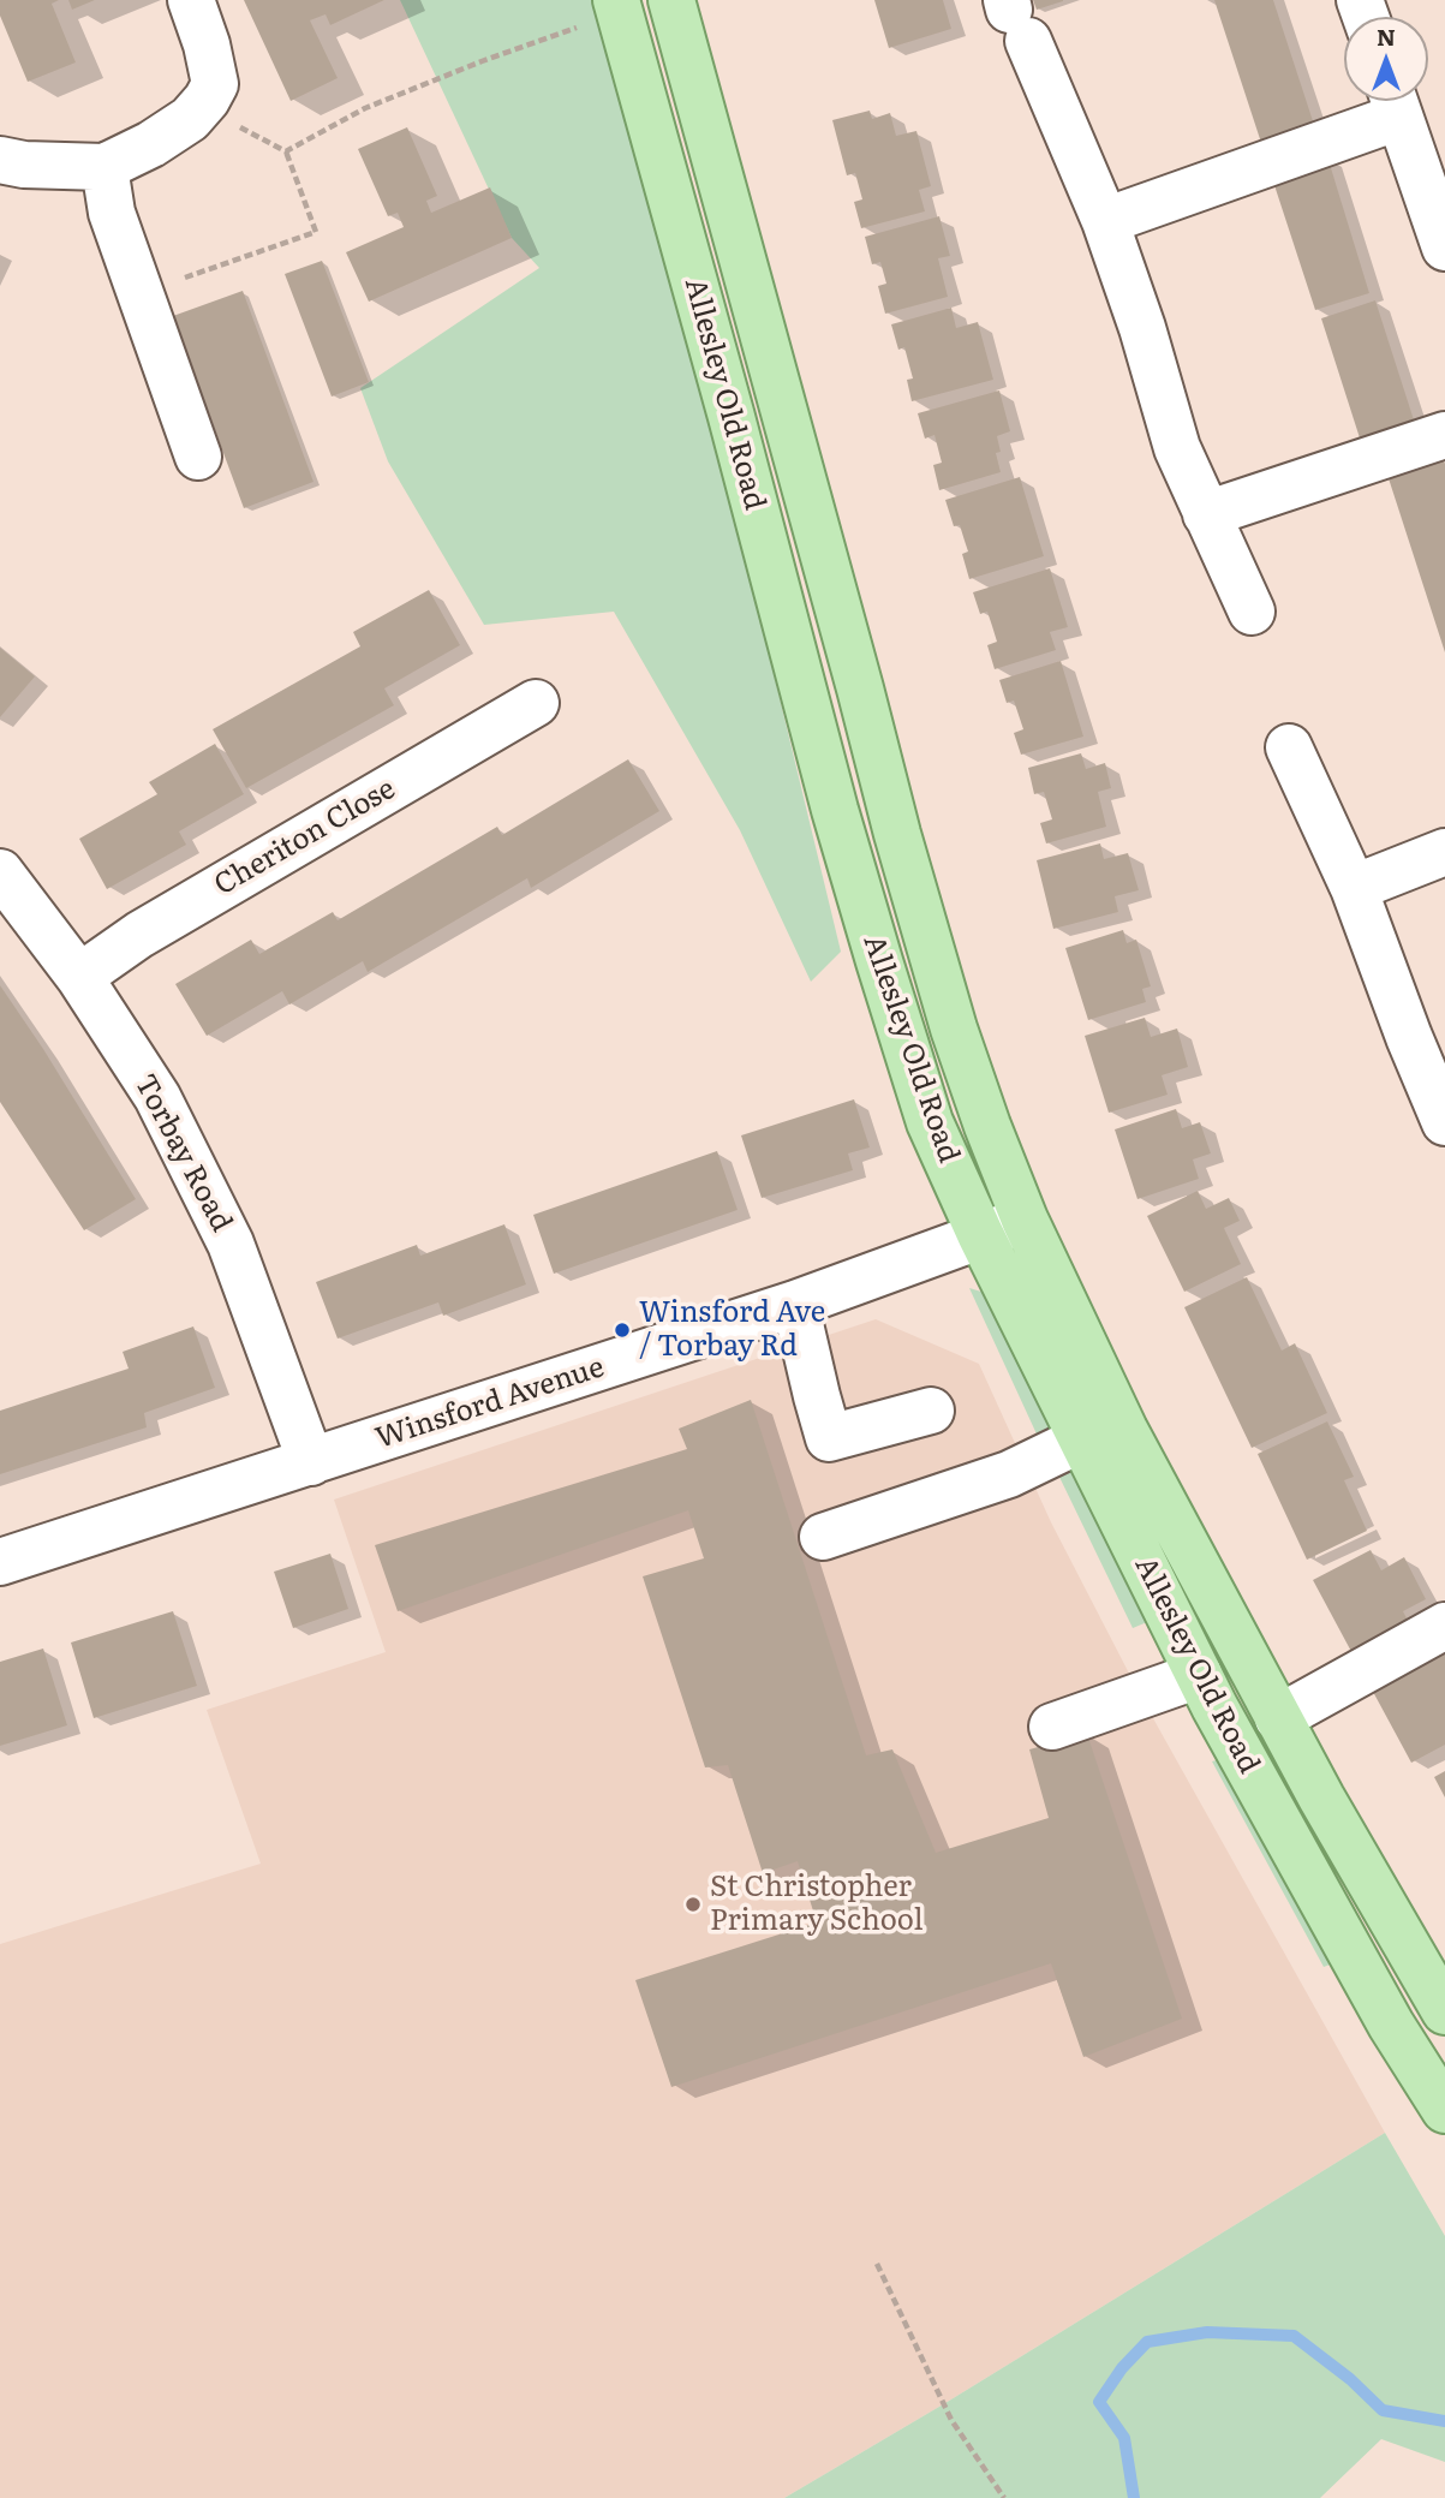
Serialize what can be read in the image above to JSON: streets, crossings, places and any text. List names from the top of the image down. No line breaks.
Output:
{"streets":{"main road":["Allesley Old Road"],"street":["Cheriton Close","Torbay Road","Winsford Avenue"]},"crossings":[["Allesley Old Road","Winsford Avenue"],["Cheriton Close","Torbay Road"],["Torbay Road","Winsford Avenue"]],"places":["Winsford Ave / Torbay Rd","St Christopher Primary School"],"north":"top"}
